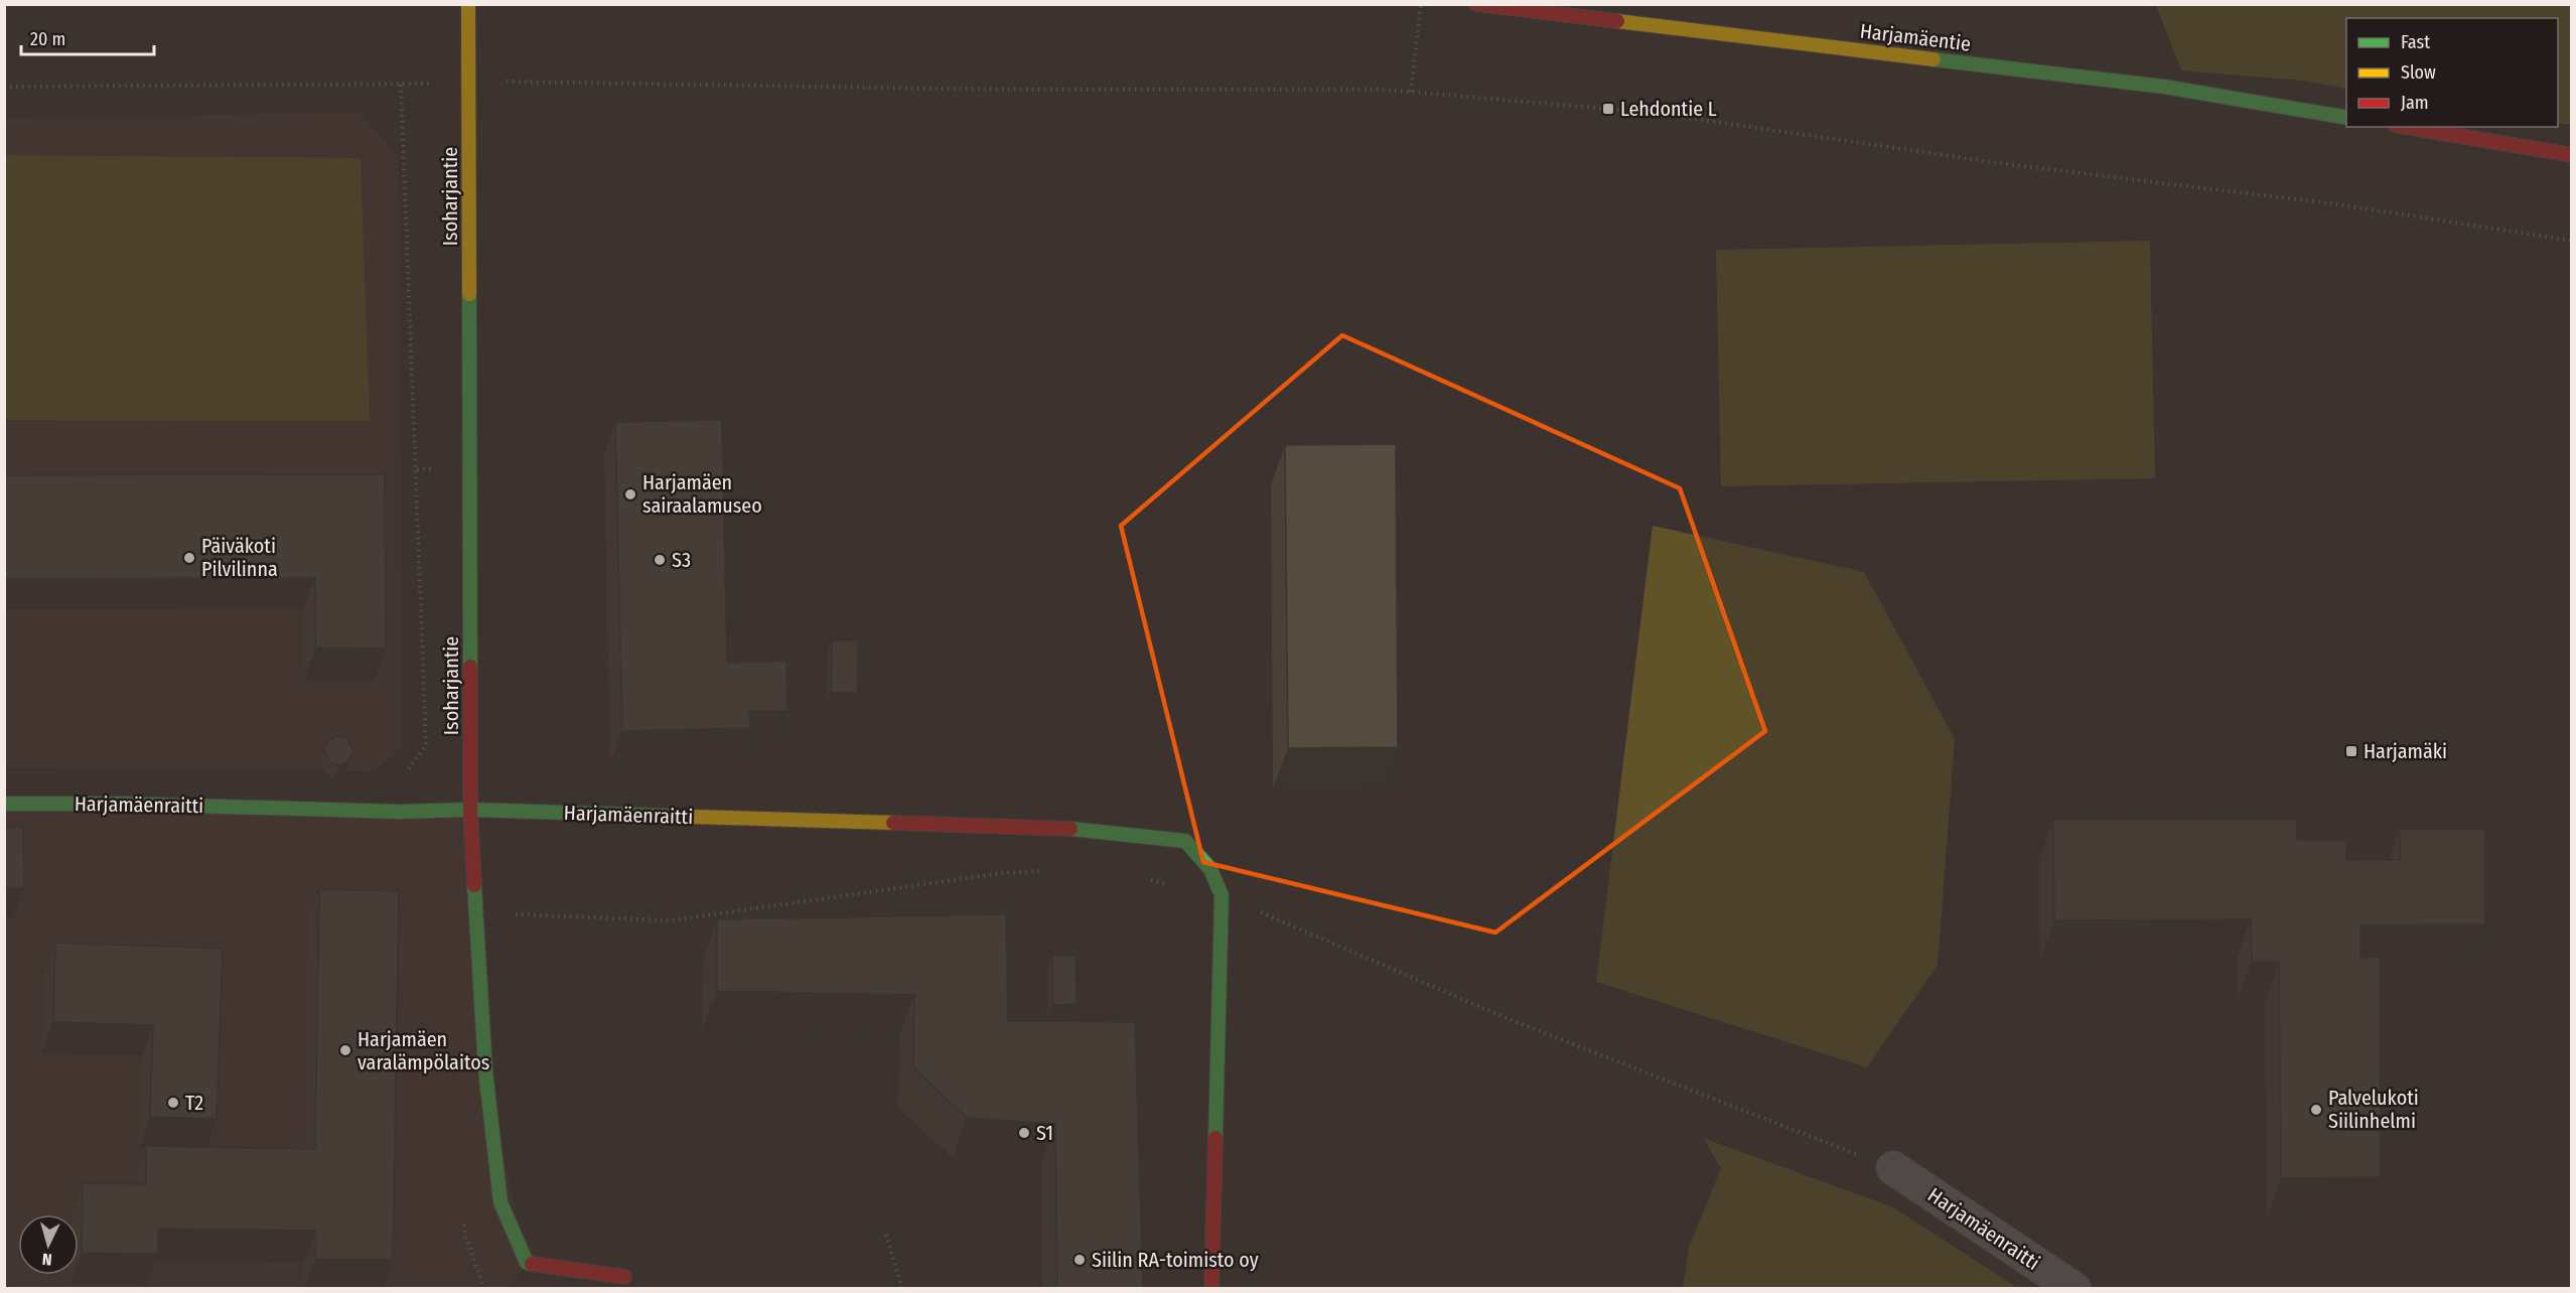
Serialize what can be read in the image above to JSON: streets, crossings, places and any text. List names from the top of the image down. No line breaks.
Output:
{"streets":{"street":["Harjamäentie","Isoharjantie","Harjamäenraitti"]},"crossings":[["Isoharjantie","Harjamäenraitti"]],"places":{"transit":["Lehdontie L","Harjamäki"],"other":["Harjamäen sairaalamuseo","Päiväkoti Pilvilinna","S3","Harjamäen varalämpölaitos","T2","Palvelukoti Siilinhelmi","S1","Siilin RA-toimisto oy"]},"legend":["Fast","Slow","Jam"],"scale_bar":"20 m","north":"bottom"}
